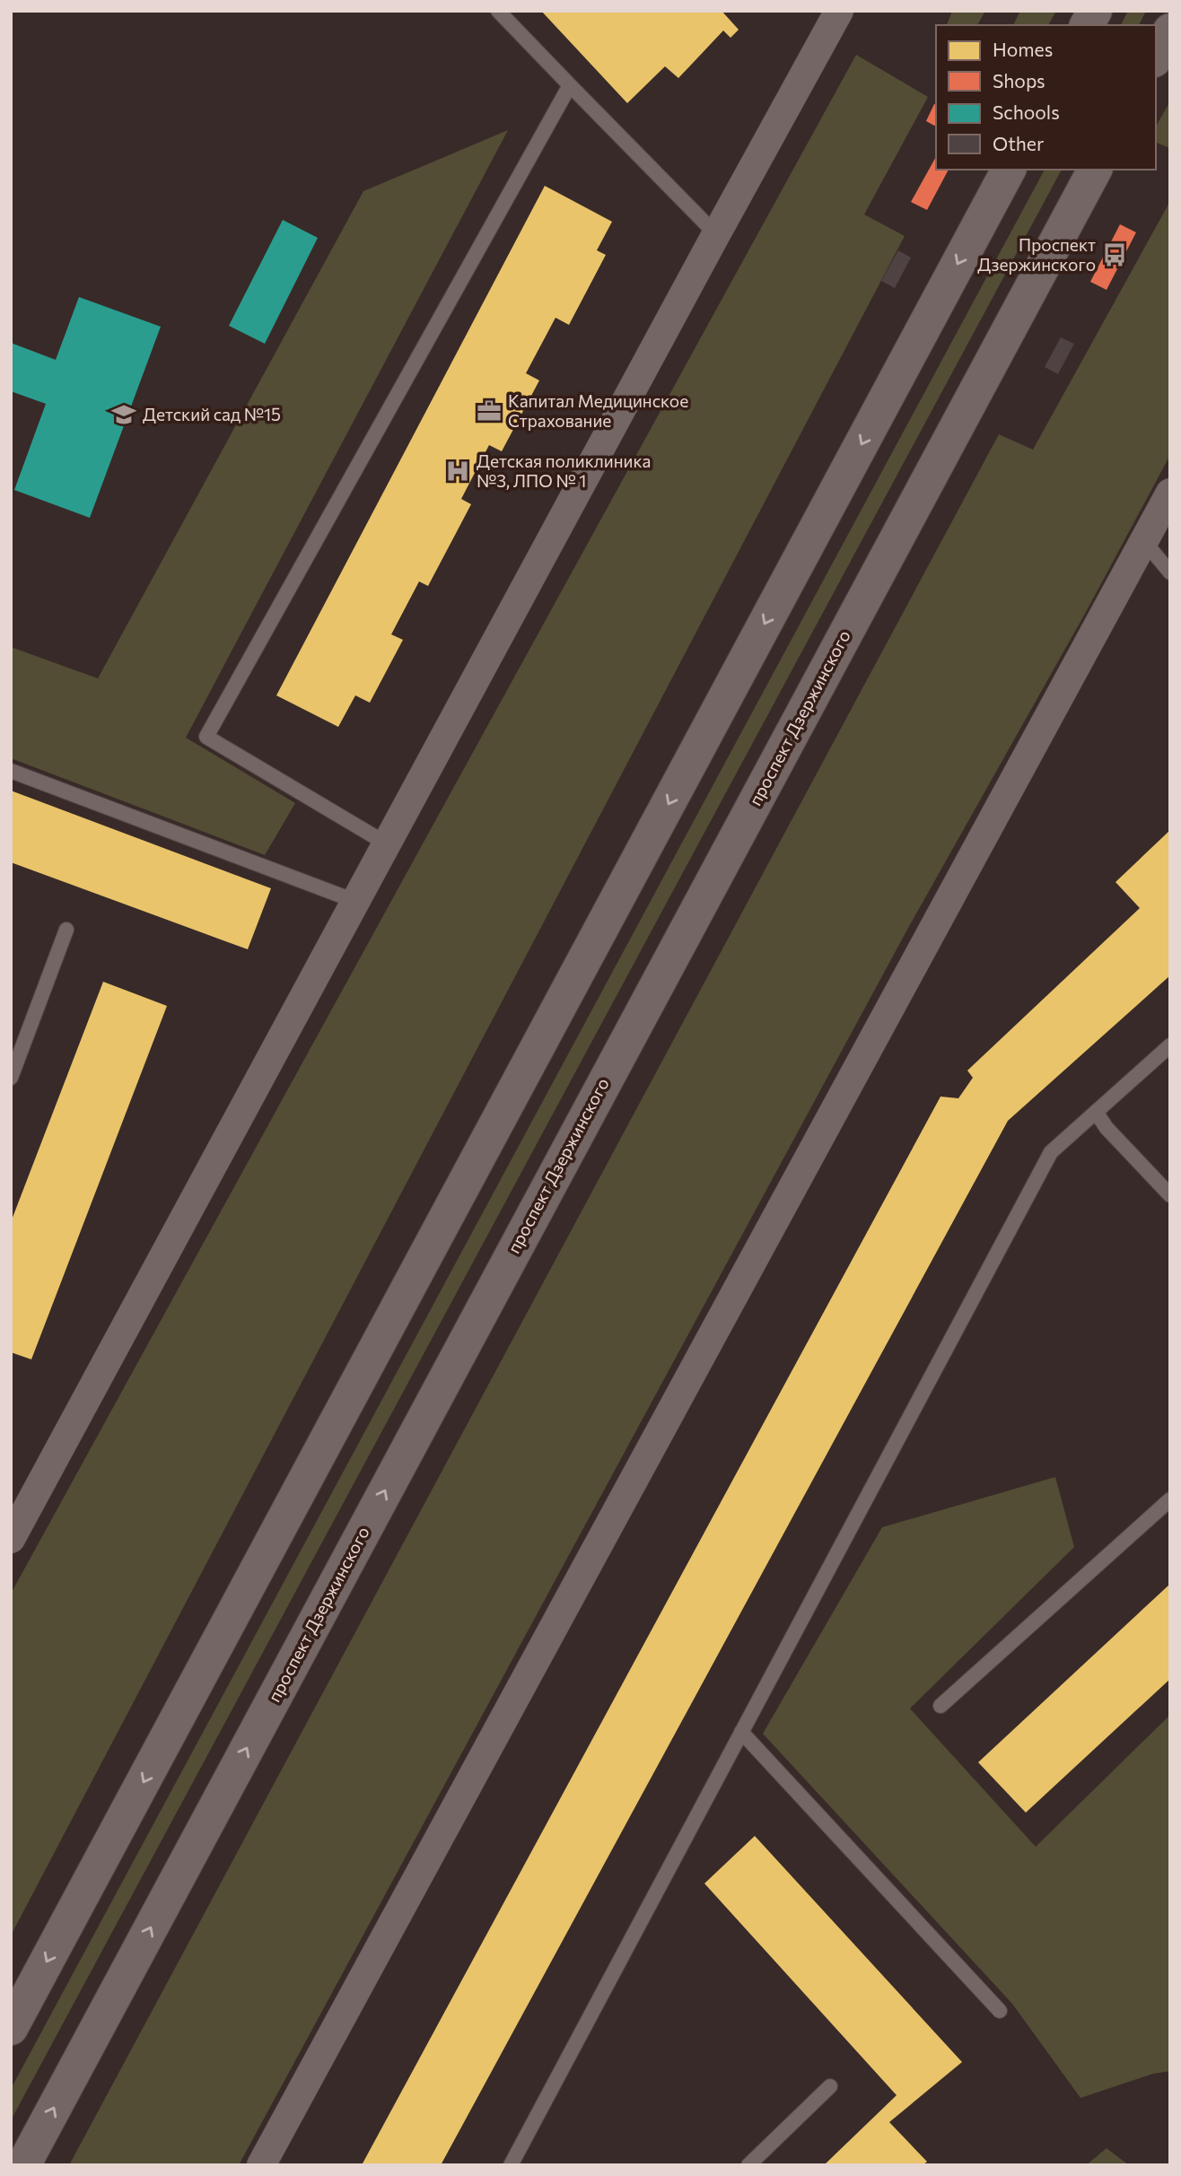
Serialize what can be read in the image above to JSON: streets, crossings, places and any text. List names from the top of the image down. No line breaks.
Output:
{"streets":{"main road":["проспект Дзержинского"]},"places":{"bus stop":["Проспект Дзержинского"],"office":["Капитал Медицинское Страхование"],"school or university":["Детский сад №15"],"hospital":["Детская поликлиника №3, ЛПО № 1"]},"legend":["Homes","Shops","Schools","Other"]}
